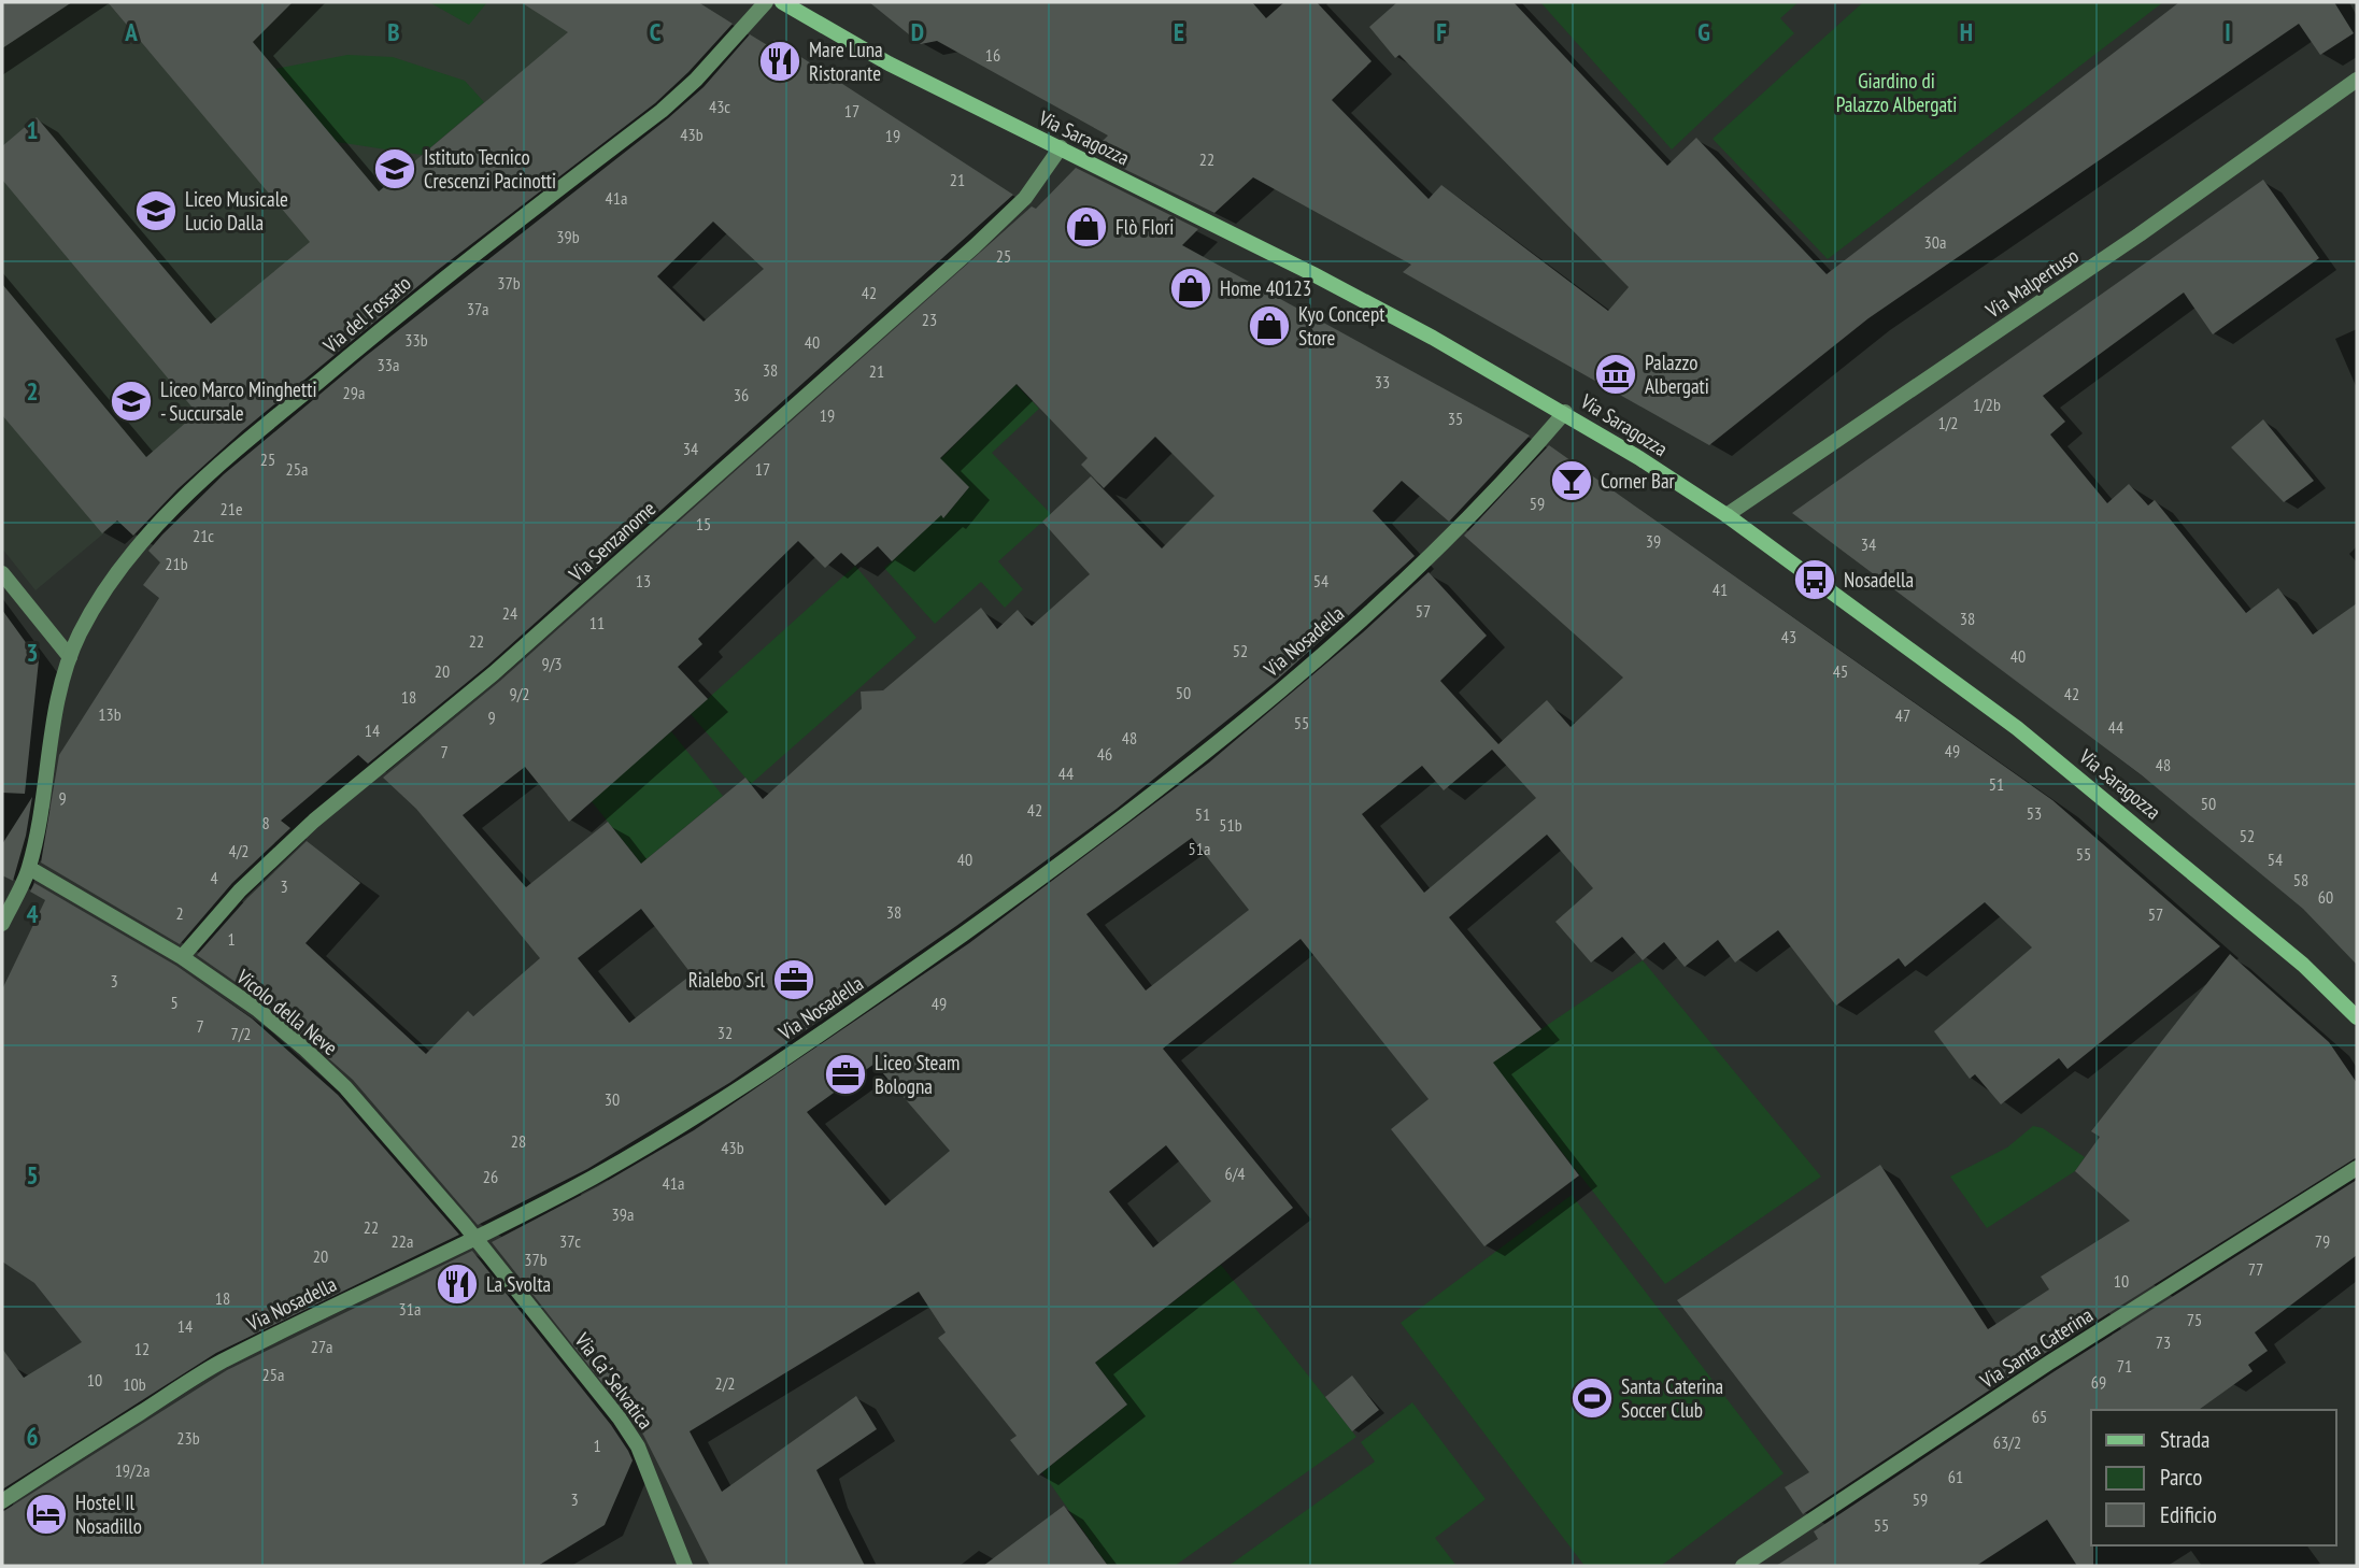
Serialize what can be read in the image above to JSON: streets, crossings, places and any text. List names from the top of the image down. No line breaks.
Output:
{"streets":{"street":["Via Saragozza","Via Malpertuso","Via del Fossato","Via Senzanome","Via Nosadella","Vicolo della Neve","Via Santa Caterina","Via Ca' Selvatica"]},"crossings":[["Via Saragozza","Via Malpertuso"],["Via Saragozza","Via Senzanome"],["Via Saragozza","Via Nosadella"],["Via del Fossato","Vicolo della Neve"],["Via Senzanome","Vicolo della Neve"],["Via Nosadella","Vicolo della Neve"],["Via Nosadella","Via Ca' Selvatica"],["Vicolo della Neve","Via Ca' Selvatica"]],"parks":["Giardino di Palazzo Albergati"],"places":{"restaurant":["Mare Luna Ristorante","La Svolta"],"school or university":["Istituto Tecnico Crescenzi Pacinotti","Liceo Musicale Lucio Dalla","Liceo Marco Minghetti - Succursale"],"shop":["Flò FIori","Home 40123","Kyo Concept Store"],"museum":["Palazzo Albergati"],"bar":["Corner Bar"],"bus stop":["Nosadella"],"office":["Rialebo Srl","Liceo Steam Bologna"],"sports":["Santa Caterina Soccer Club"],"hotel":["Hostel Il Nosadillo"]},"house_numbers":["16","43c","17","43b","19","22","21","41a","39b","30a","25","37b","42","37a","23","33b","40","33a","38","21","33","29a","36","1/2b","19","35","1/2","34","25","25a","17","59","21e","15","21c","39","34","21b","13","54","41","57","24","38","11","43","22","52","40","9/3","20","45","50","9/2","42","18","13b","47","9","55","44","14","48","49","7","46","48","44","51","9","50","42","53","51","8","51b","52","51a","4/2","55","40","54","4","58","3","60","38","2","57","1","3","5","49","7","32","7/2","30","28","43b","6/4","26","41a","39a","22","22a","37c","79","20","37b","77","10","18","31a","75","14","73","27a","12","71","25a","10","69","2/2","10b","65","23b","63/2","1","19/2a","61","3","59","55"],"legend":["Strada","Parco","Edificio"],"grid":{"columns":["A","B","C","D","E","F","G","H","I"],"rows":["1","2","3","4","5","6"]}}
